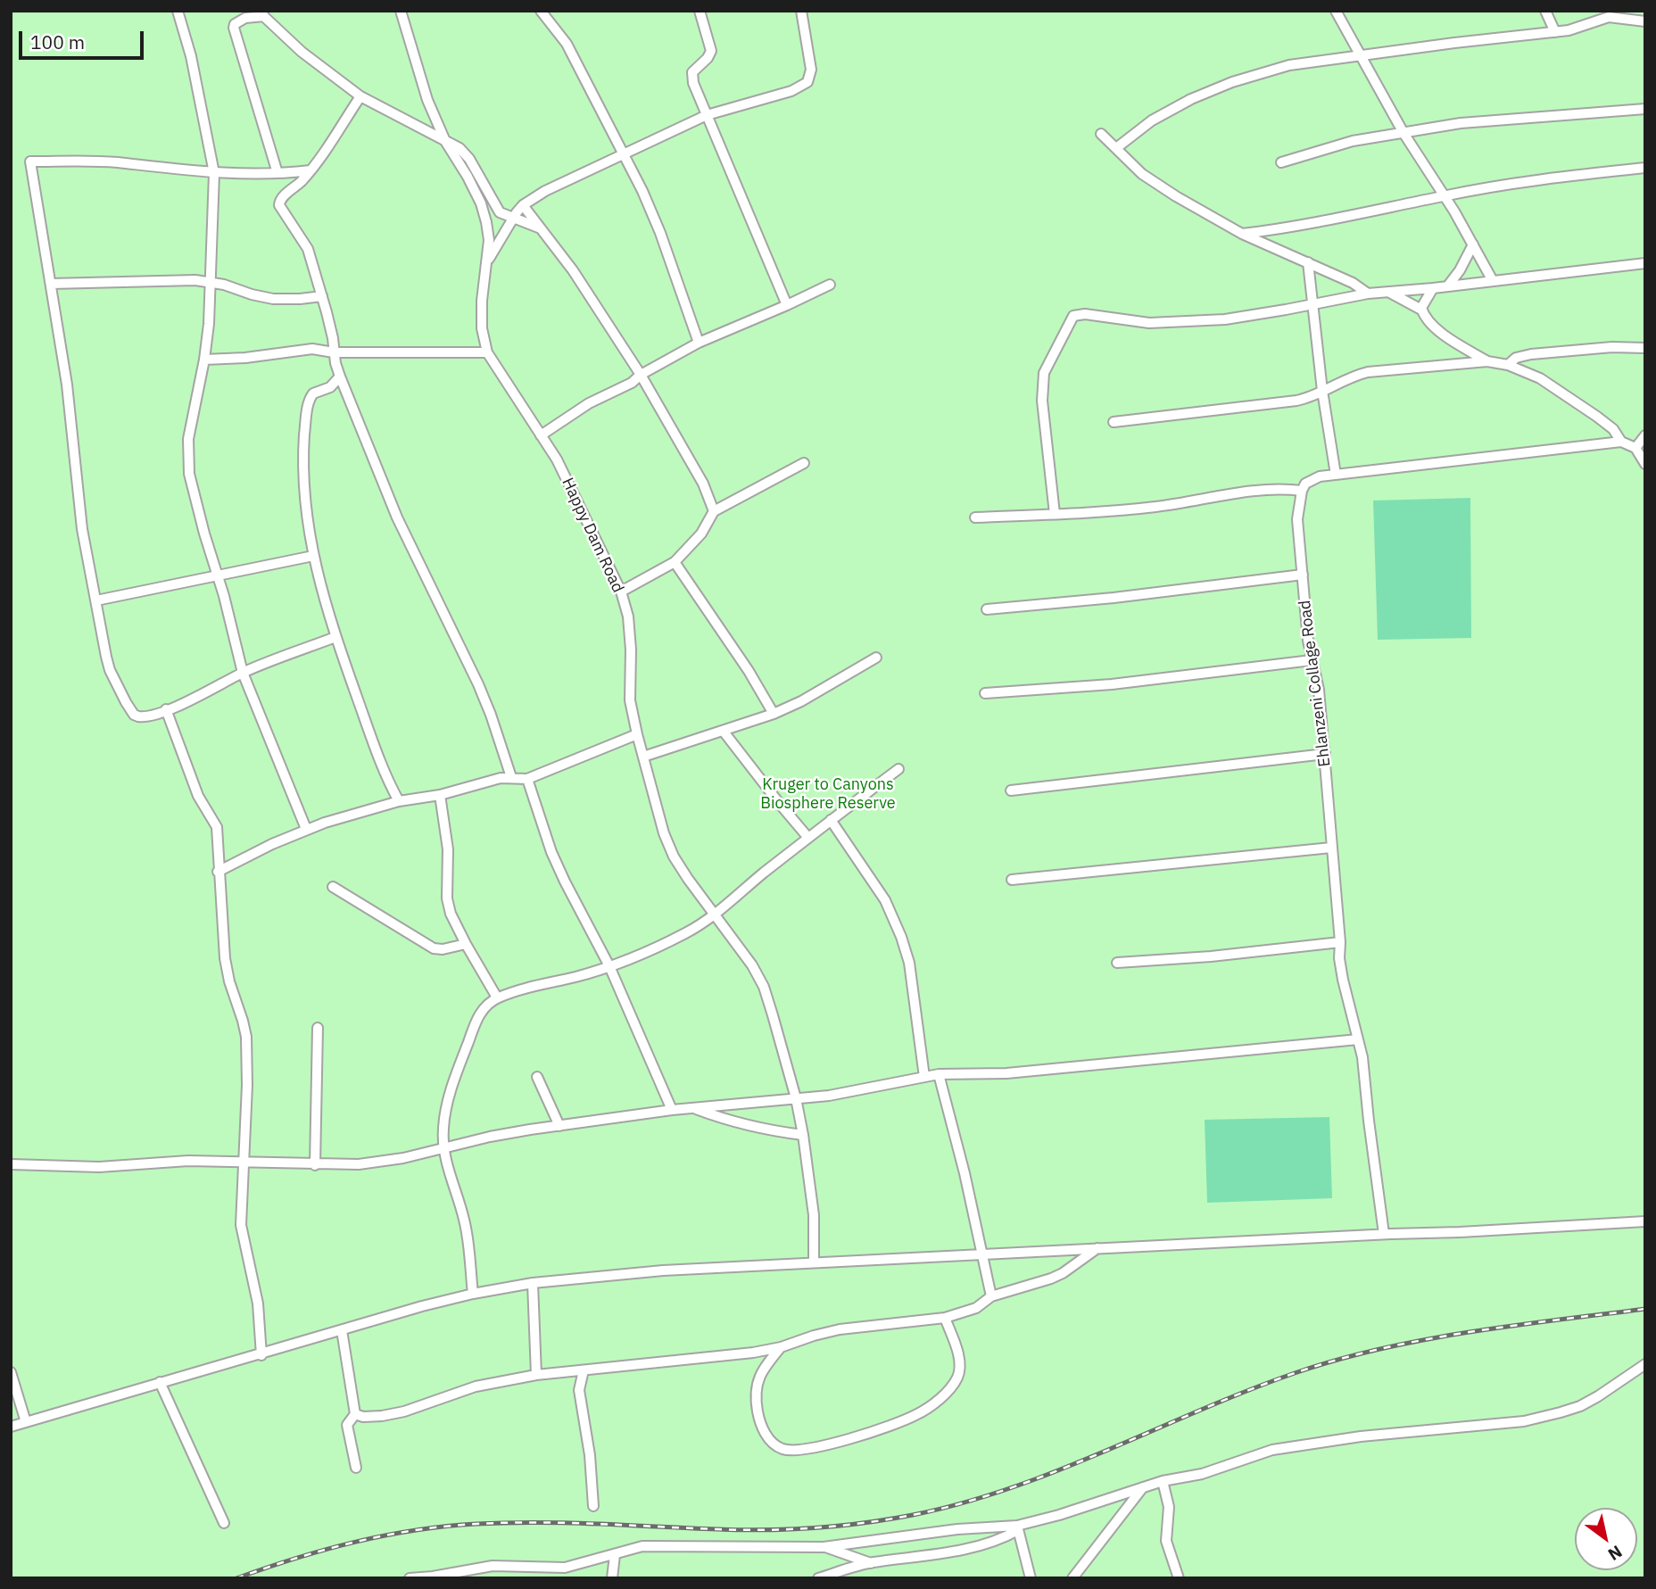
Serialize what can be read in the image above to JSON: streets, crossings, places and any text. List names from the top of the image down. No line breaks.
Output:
{"streets":{"street":["Happy Dam Road","Ehlanzeni Collage Road"]},"parks":["Kruger to Canyons Biosphere Reserve"],"scale_bar":"100 m","north":"bottom right"}
